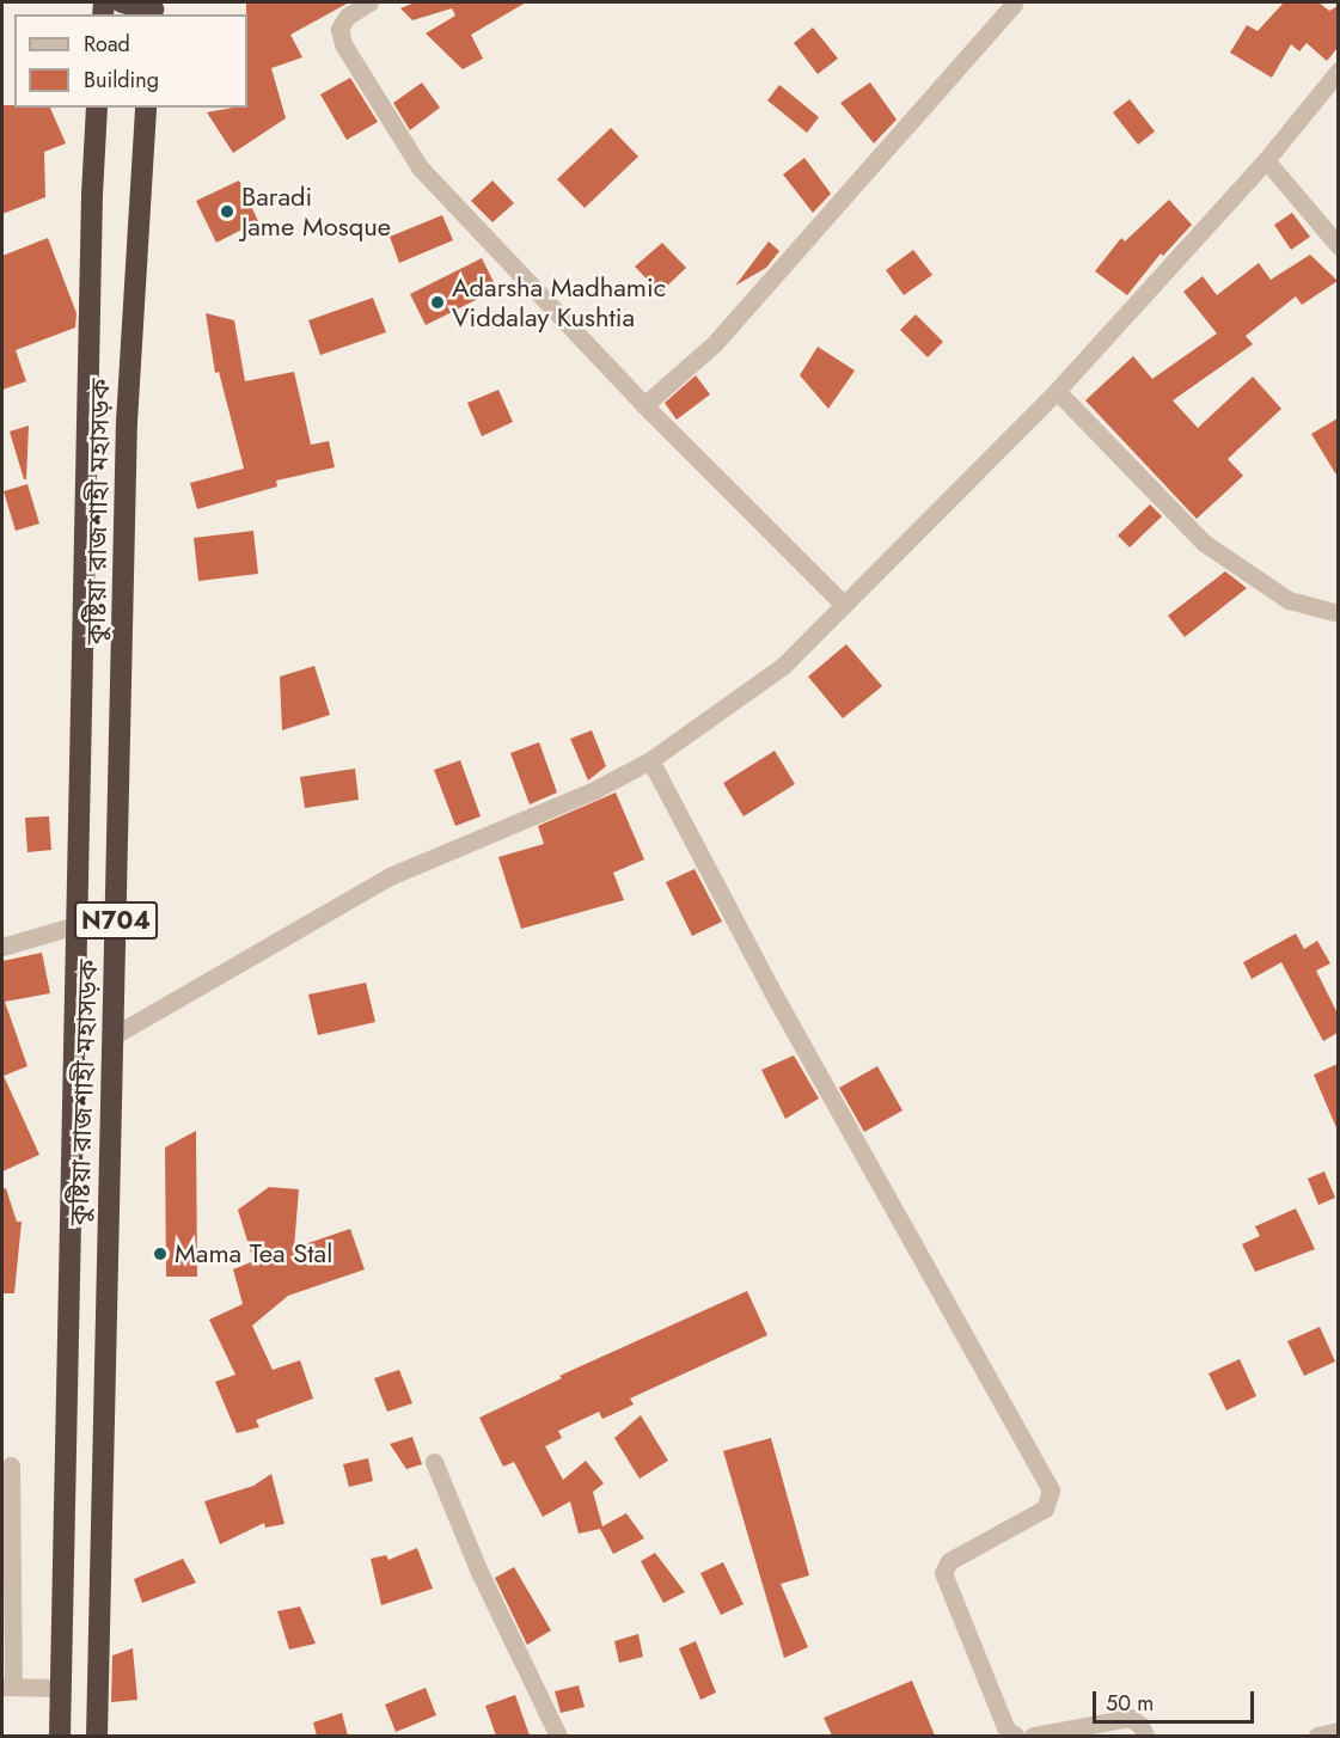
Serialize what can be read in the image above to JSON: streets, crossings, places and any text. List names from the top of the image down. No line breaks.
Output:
{"streets":{"highway":["কুষ্টিয়া রাজশাহী মহাসড়ক","N704"]},"places":["Baradi Jame Mosque","Adarsha Madhamic Viddalay Kushtia","Mama Tea Stal"],"legend":["Road","Building"],"scale_bar":"50 m"}
